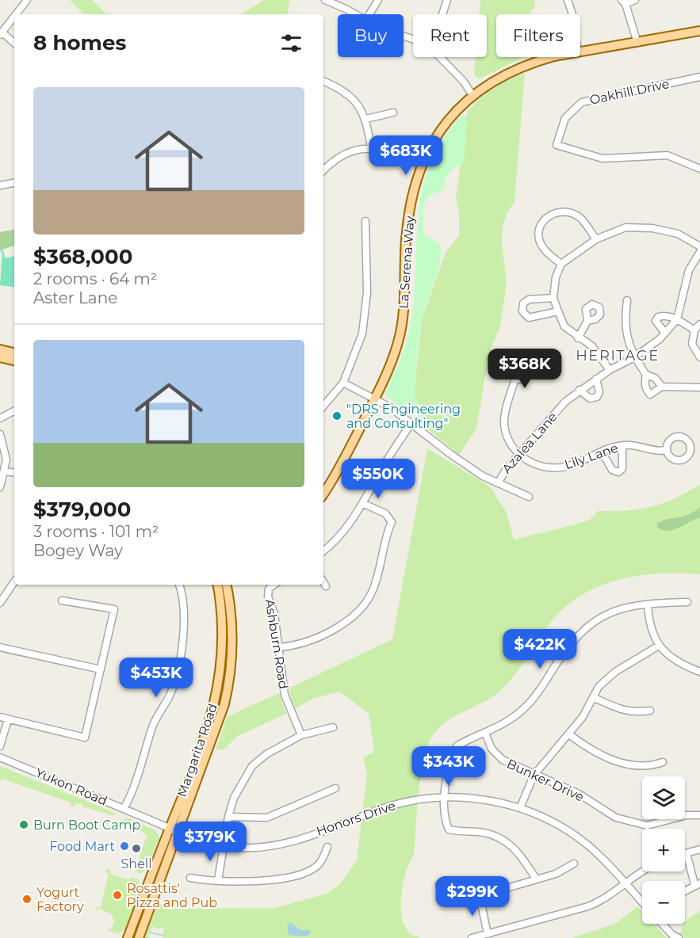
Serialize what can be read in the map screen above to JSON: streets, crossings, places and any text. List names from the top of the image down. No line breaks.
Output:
{"streets":{"main road":["La Serena Way","Margarita Road"],"street":["Oakhill Drive","Azalea Lane","Lily Lane","Ashburn Road","Bunker Drive","Yukon Road","Honors Drive"]},"crossings":[["Azalea Lane","Lily Lane"],["Margarita Road","Yukon Road"],["Margarita Road","Honors Drive"],["Yukon Road","Honors Drive"]],"districts":["HERITAGE"],"places":["\"DRS Engineering and Consulting\"","Burn Boot Camp","Food Mart","Shell","Rosattis' Pizza and Pub","Yogurt Factory"],"page":{"chip":["Buy","Rent","Filters"],"heading":"8 homes","list":[{"name":"$368,000","note":"2 rooms · 64 m² · Aster Lane"},{"name":"$379,000","note":"3 rooms · 101 m² · Bogey Way"}],"price":["$683K","$368K","$550K","$422K","$453K","$343K","$379K","$299K"],"map_buttons":["+","−"]}}
